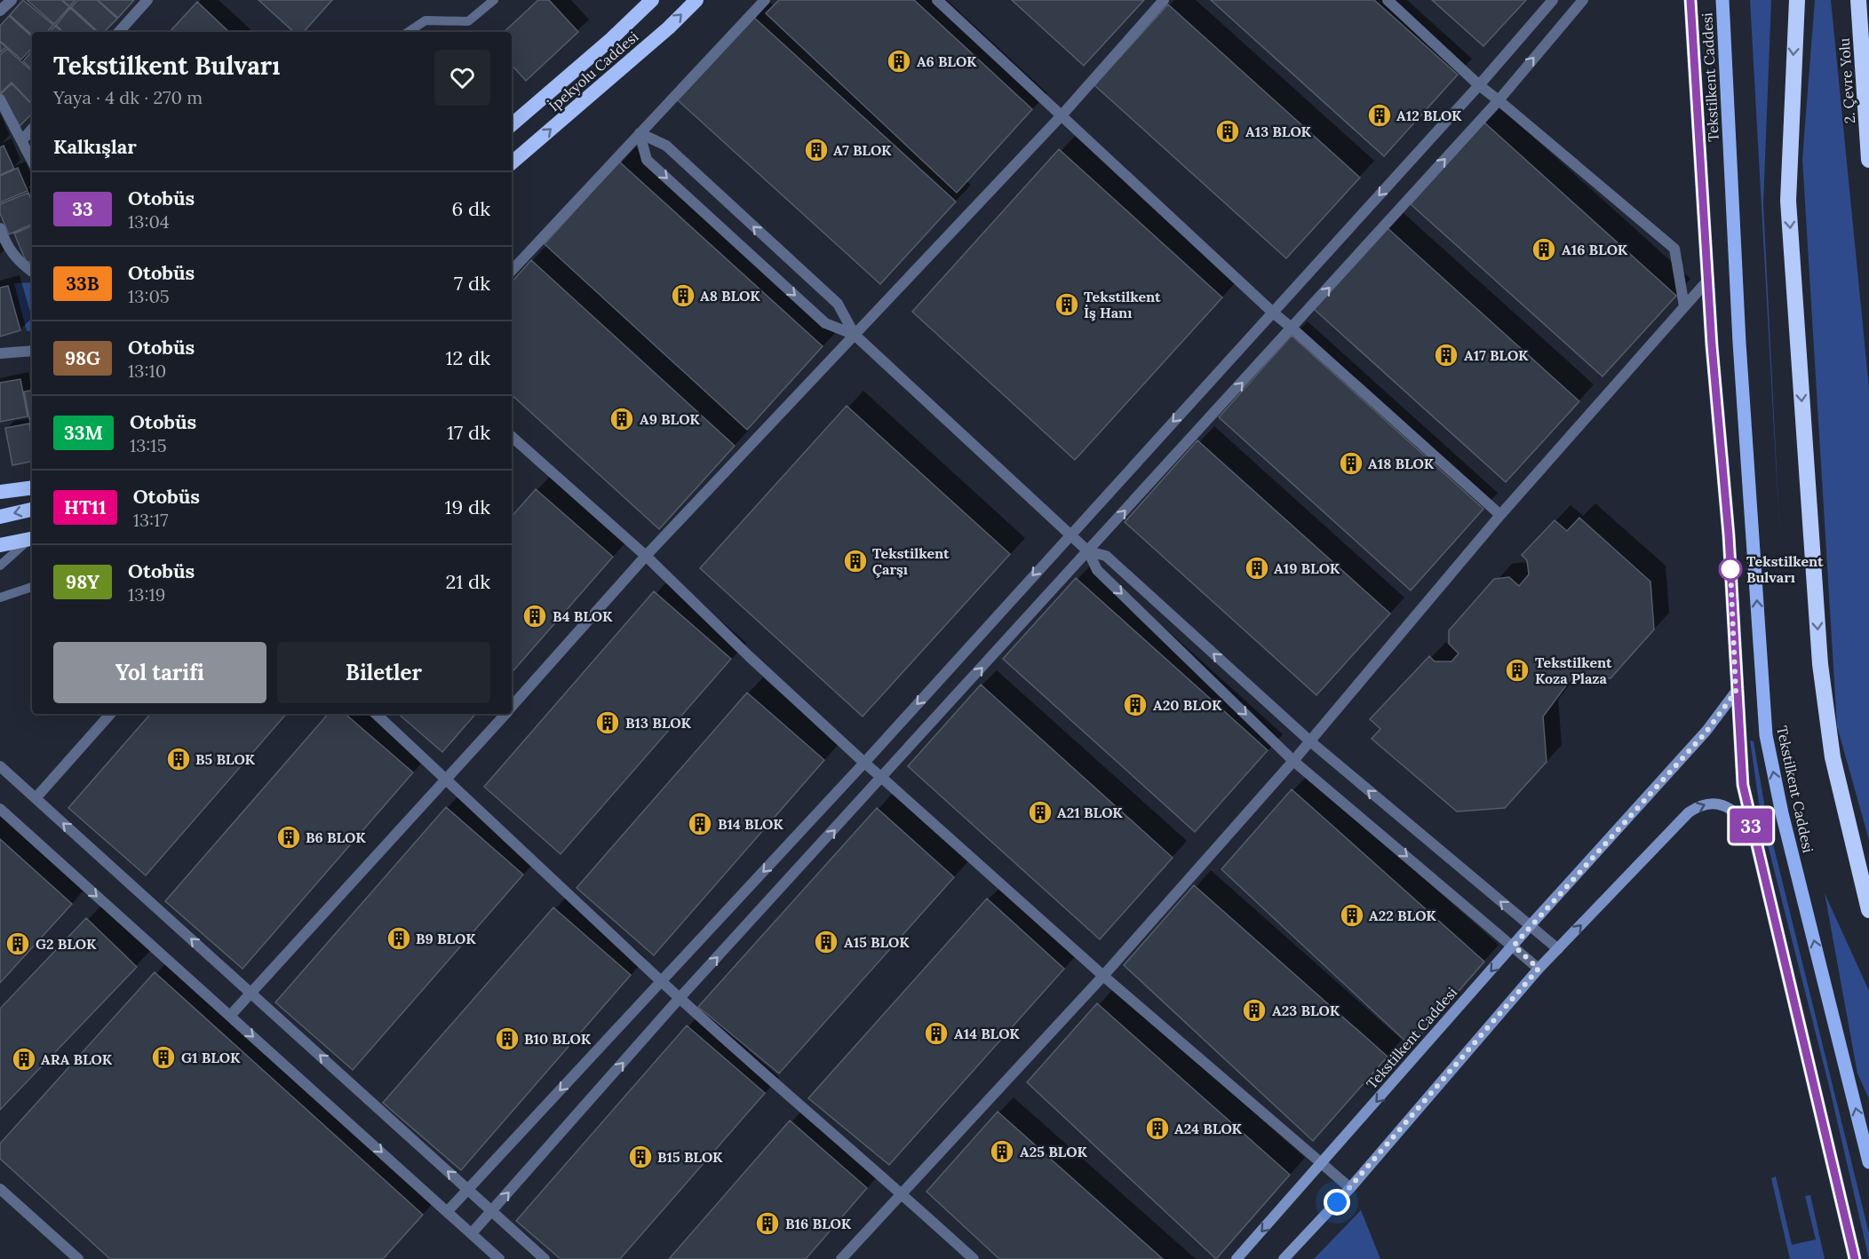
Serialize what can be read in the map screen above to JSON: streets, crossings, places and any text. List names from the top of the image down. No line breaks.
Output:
{"streets":{"highway":["İpekyolu Caddesi","2. Çevre Yolu"],"main road":["Tekstilkent Caddesi"]},"places":{"building":["A6 BLOK","A12 BLOK","A13 BLOK","A7 BLOK","A16 BLOK","A8 BLOK","Tekstilkent İş Hanı","A17 BLOK","A9 BLOK","A18 BLOK","Tekstilkent Çarşı","A19 BLOK","B4 BLOK","Tekstilkent Koza Plaza","A20 BLOK","B13 BLOK","B5 BLOK","A21 BLOK","B14 BLOK","B6 BLOK","A22 BLOK","B9 BLOK","A15 BLOK","G2 BLOK","A23 BLOK","A14 BLOK","B10 BLOK","G1 BLOK","ARA BLOK","A24 BLOK","A25 BLOK","B15 BLOK","B16 BLOK"],"other":["Tekstilkent Bulvarı"]},"lines":["bus line 33"],"page":{"on_map":"33","heading":[["Tekstilkent Bulvarı","Yaya · 4 dk · 270 m"],"Kalkışlar"],"list":[{"mark":"33","name":"Otobüs","note":"13:04","value":"6 dk"},{"mark":"33B","name":"Otobüs","note":"13:05","value":"7 dk"},{"mark":"98G","name":"Otobüs","note":"13:10","value":"12 dk"},{"mark":"33M","name":"Otobüs","note":"13:15","value":"17 dk"},{"mark":"HT11","name":"Otobüs","note":"13:17","value":"19 dk"},{"mark":"98Y","name":"Otobüs","note":"13:19","value":"21 dk"}],"buttons":["Yol tarifi","Biletler"]}}
